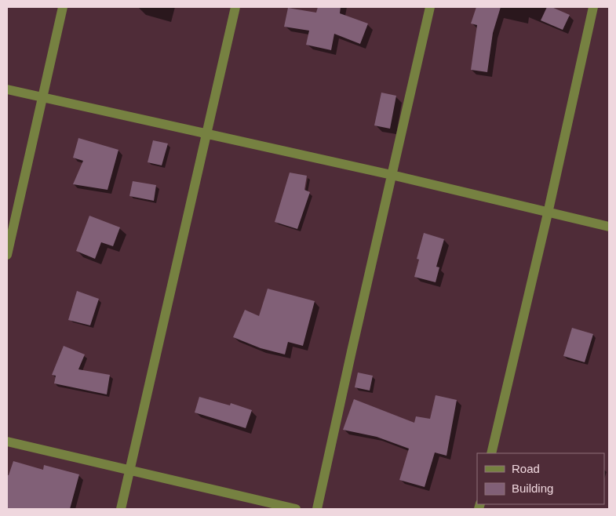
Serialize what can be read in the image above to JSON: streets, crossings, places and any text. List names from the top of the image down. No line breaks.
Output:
{"legend":["Road","Building"]}
